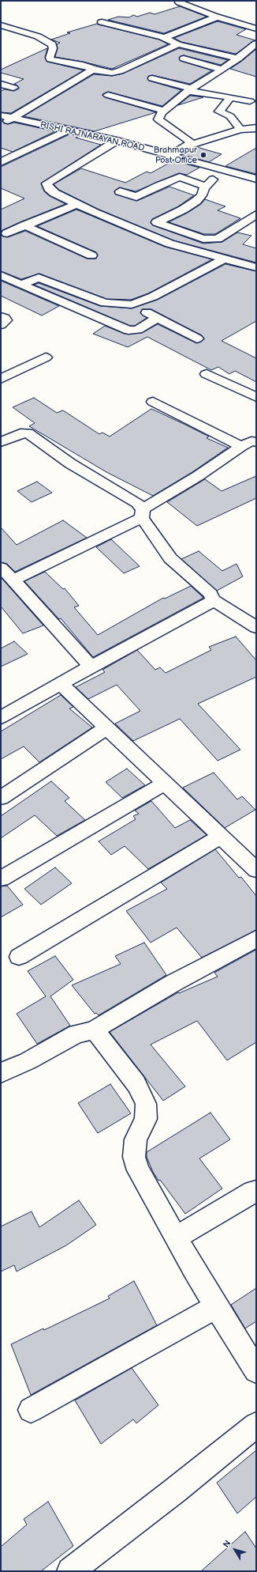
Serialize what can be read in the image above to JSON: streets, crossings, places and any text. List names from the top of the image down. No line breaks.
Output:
{"streets":{"street":["RISHI RAJNARAYAN ROAD"]},"places":["Brahmapur Post Office"],"north":"top left"}
